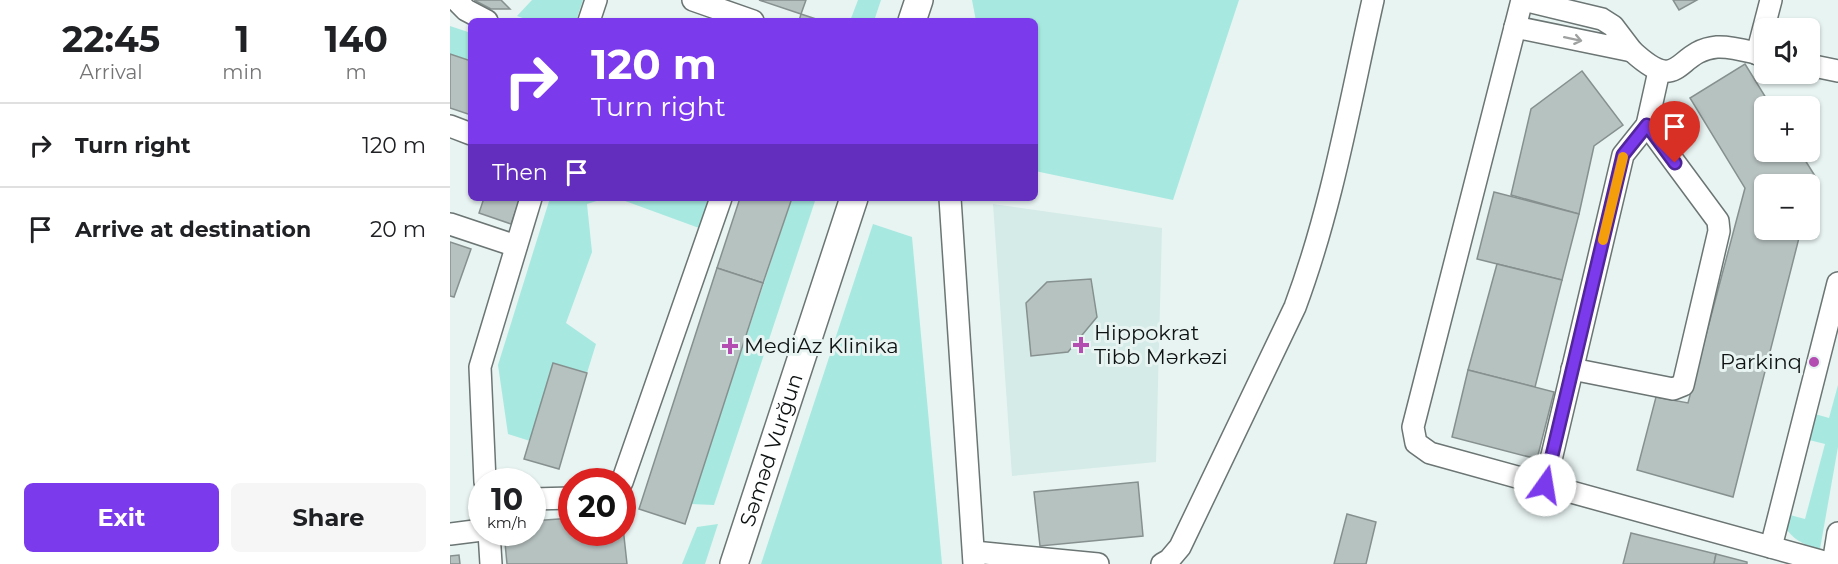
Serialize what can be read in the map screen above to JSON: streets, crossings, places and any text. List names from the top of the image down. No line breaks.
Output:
{"streets":{"main road":["Səməd Vurğun"]},"places":{"health":["Hippokrat Tibb Mərkəzi","MediAz Klinika"],"other":["Parkinq"]},"page":{"eta":["22:45","Arrival","1","min","140","m"],"map_buttons":["+","−"],"turn":["120 m","Turn right"],"list":[{"name":"Turn right","value":"120 m"},{"name":"Arrive at destination","value":"20 m"}],"then":"Then","speed":"10 km/h","limit":"20","buttons":["Exit","Share"]}}
